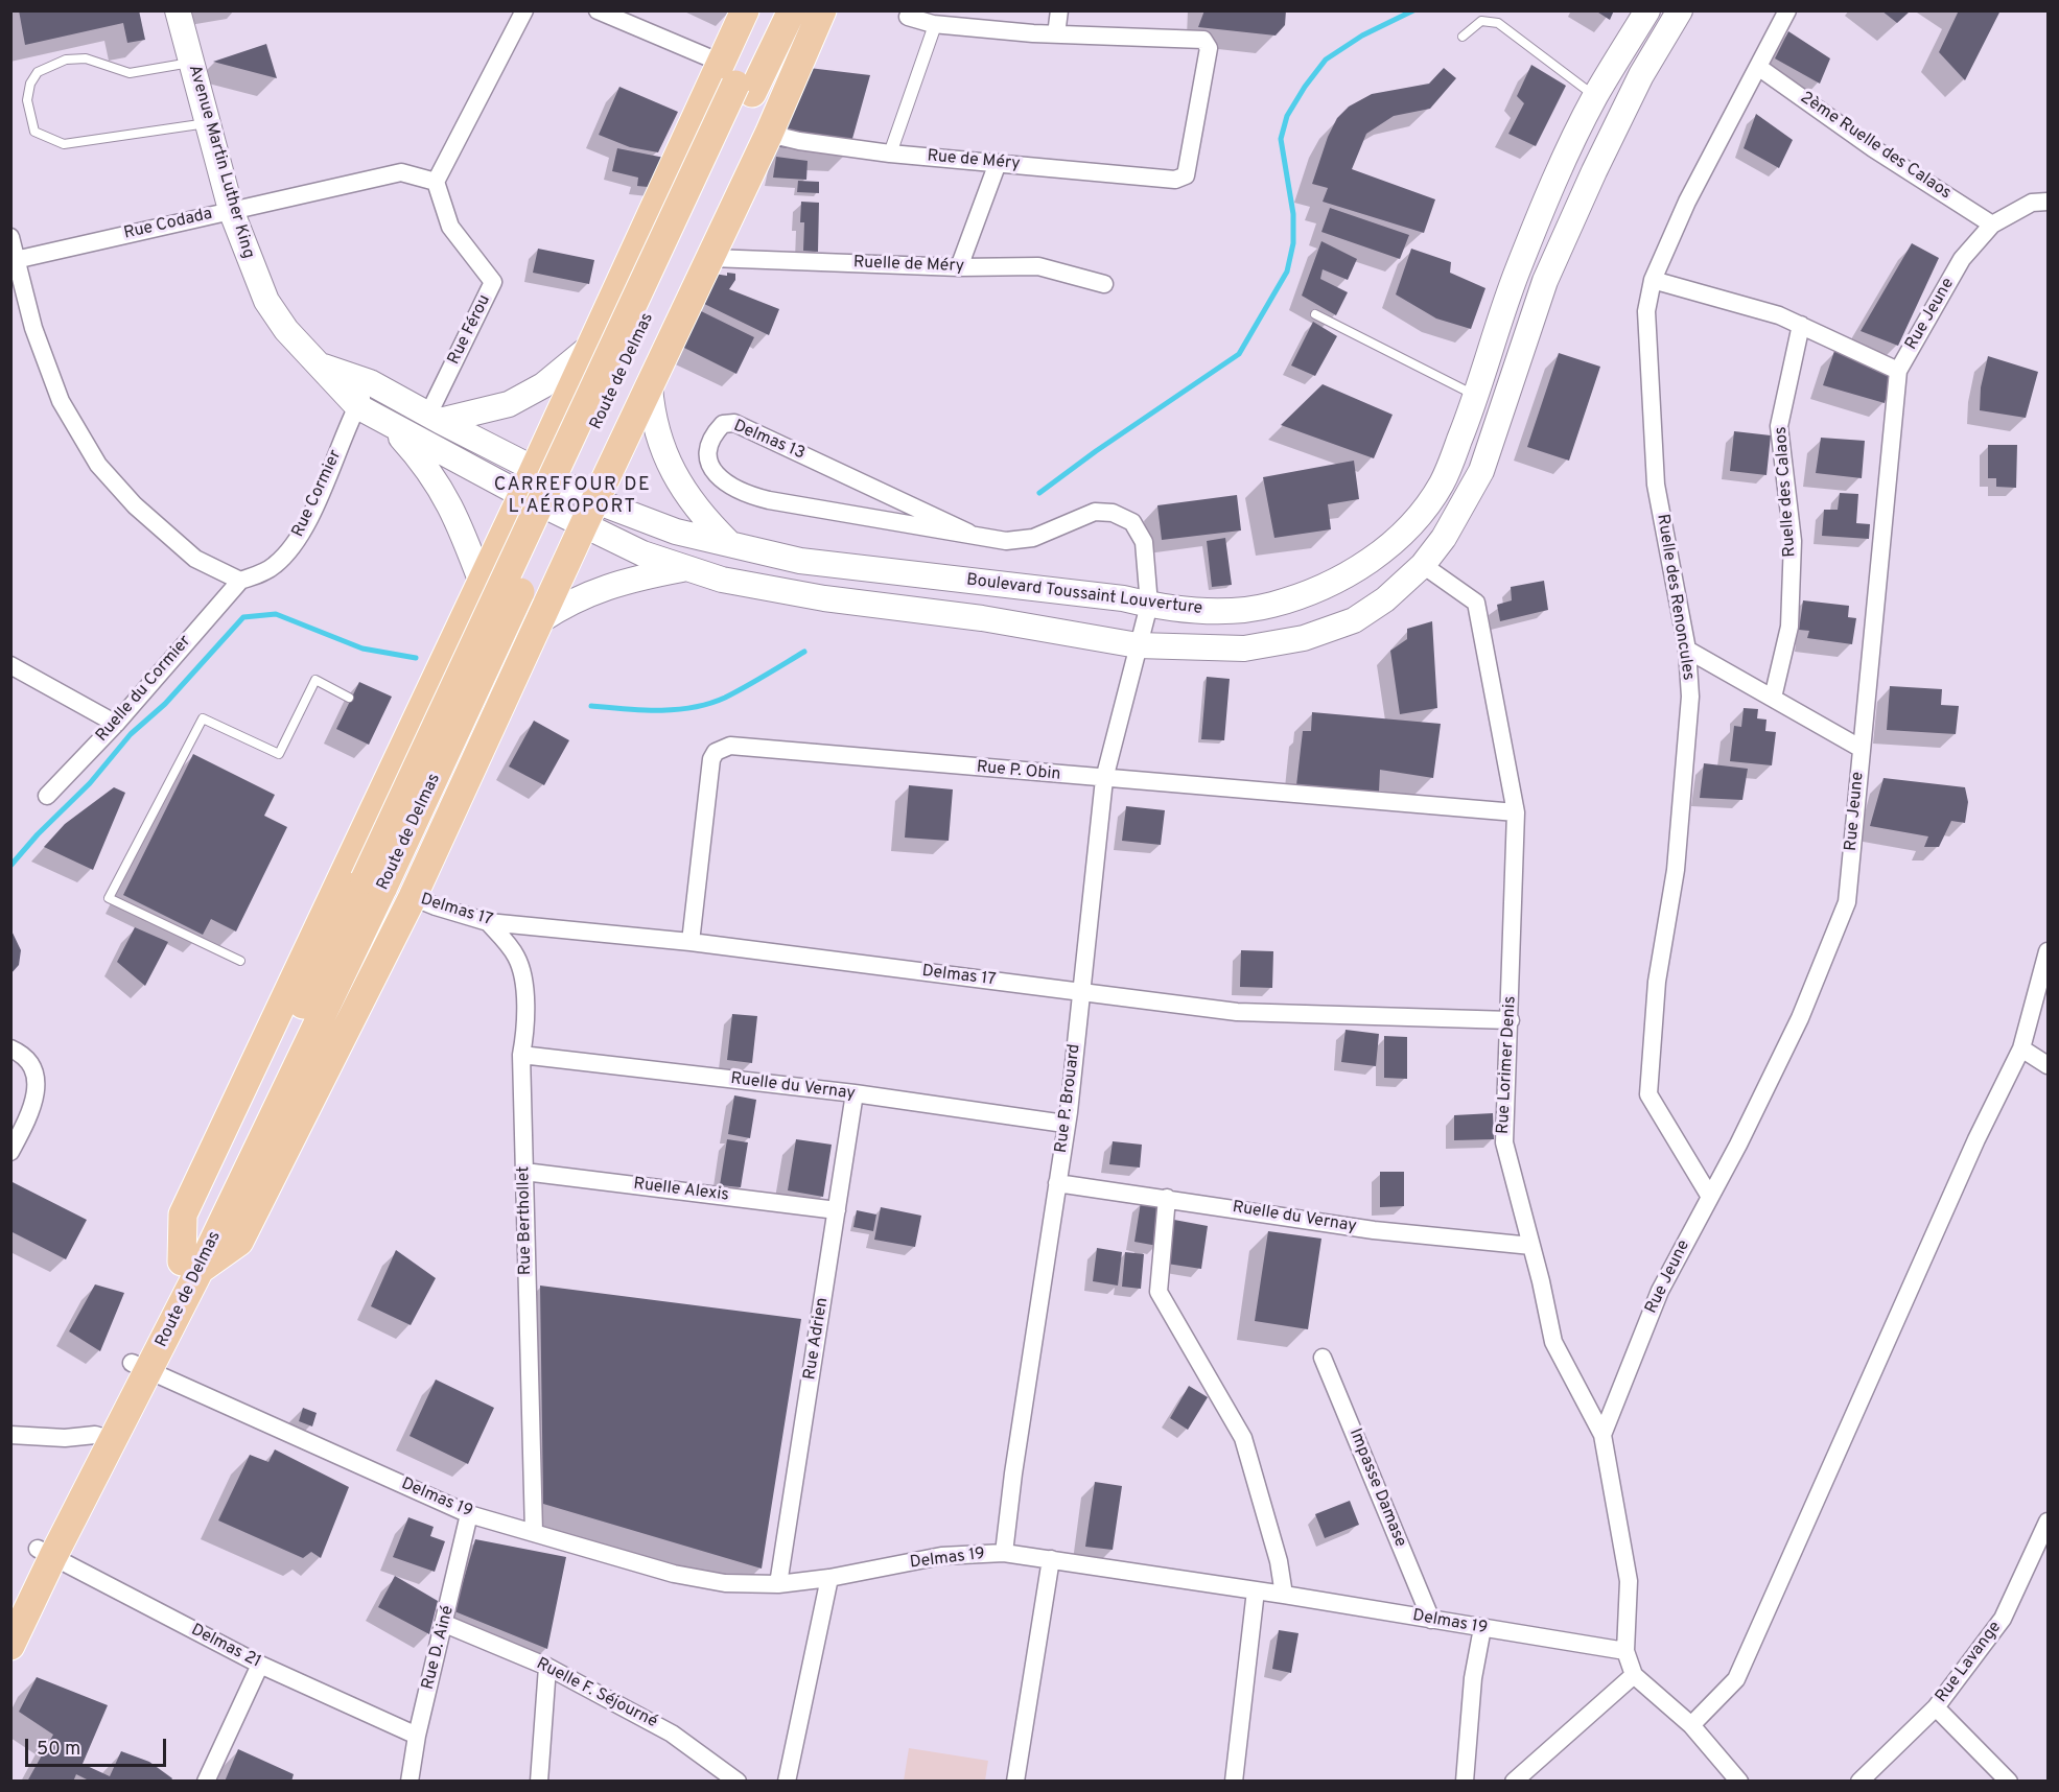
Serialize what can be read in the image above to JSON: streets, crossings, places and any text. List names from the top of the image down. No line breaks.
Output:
{"streets":{"main road":["Avenue Martin Luther King","Route de Delmas","Boulevard Toussaint Louverture"],"street":["2ème Ruelle des Calaos","Rue de Méry","Rue Codada","Ruelle de Méry","Rue Jeune","Rue Férou","Delmas 13","Ruelle des Calaos","Rue Cormier","Ruelle des Renoncules","Ruelle du Cormier","Rue P. Obin","Delmas 17","Rue Lorimer Denis","Ruelle du Vernay","Rue P. Brouard","Ruelle Alexis","Rue Berthollet","Rue Adrien","Impasse Damase","Delmas 19","Delmas 21","Rue D. Ainé","Rue Lavange","Ruelle F. Séjourné"]},"crossings":[["2ème Ruelle des Calaos","Rue Jeune"],["2ème Ruelle des Calaos","Ruelle des Renoncules"],["Avenue Martin Luther King","Rue Codada"],["Avenue Martin Luther King","Rue Férou"],["Avenue Martin Luther King","Rue Cormier"],["Avenue Martin Luther King","Boulevard Toussaint Louverture"],["Rue Codada","Rue Férou"],["Rue Jeune","Ruelle des Renoncules"],["Rue Jeune","Rue Lorimer Denis"],["Route de Delmas","Delmas 19"],["Route de Delmas","Delmas 21"],["Delmas 13","Boulevard Toussaint Louverture"],["Delmas 13","Rue P. Brouard"],["Rue Cormier","Ruelle du Cormier"],["Boulevard Toussaint Louverture","Rue Lorimer Denis"],["Boulevard Toussaint Louverture","Rue P. Brouard"],["Rue P. Obin","Delmas 17"],["Rue P. Obin","Rue Lorimer Denis"],["Rue P. Obin","Rue P. Brouard"],["Delmas 17","Rue Lorimer Denis"],["Delmas 17","Rue P. Brouard"],["Delmas 17","Rue Berthollet"],["Rue Lorimer Denis","Ruelle du Vernay"],["Rue Lorimer Denis","Delmas 19"],["Ruelle du Vernay","Rue P. Brouard"],["Ruelle du Vernay","Rue Berthollet"],["Ruelle du Vernay","Rue Adrien"],["Rue P. Brouard","Delmas 19"],["Ruelle Alexis","Rue Berthollet"],["Ruelle Alexis","Rue Adrien"],["Rue Berthollet","Delmas 19"],["Rue Adrien","Delmas 19"],["Impasse Damase","Delmas 19"],["Delmas 19","Rue D. Ainé"],["Delmas 21","Rue D. Ainé"],["Rue D. Ainé","Ruelle F. Séjourné"]],"districts":["CARREFOUR DE L'AÉROPORT"],"scale_bar":"50 m"}
